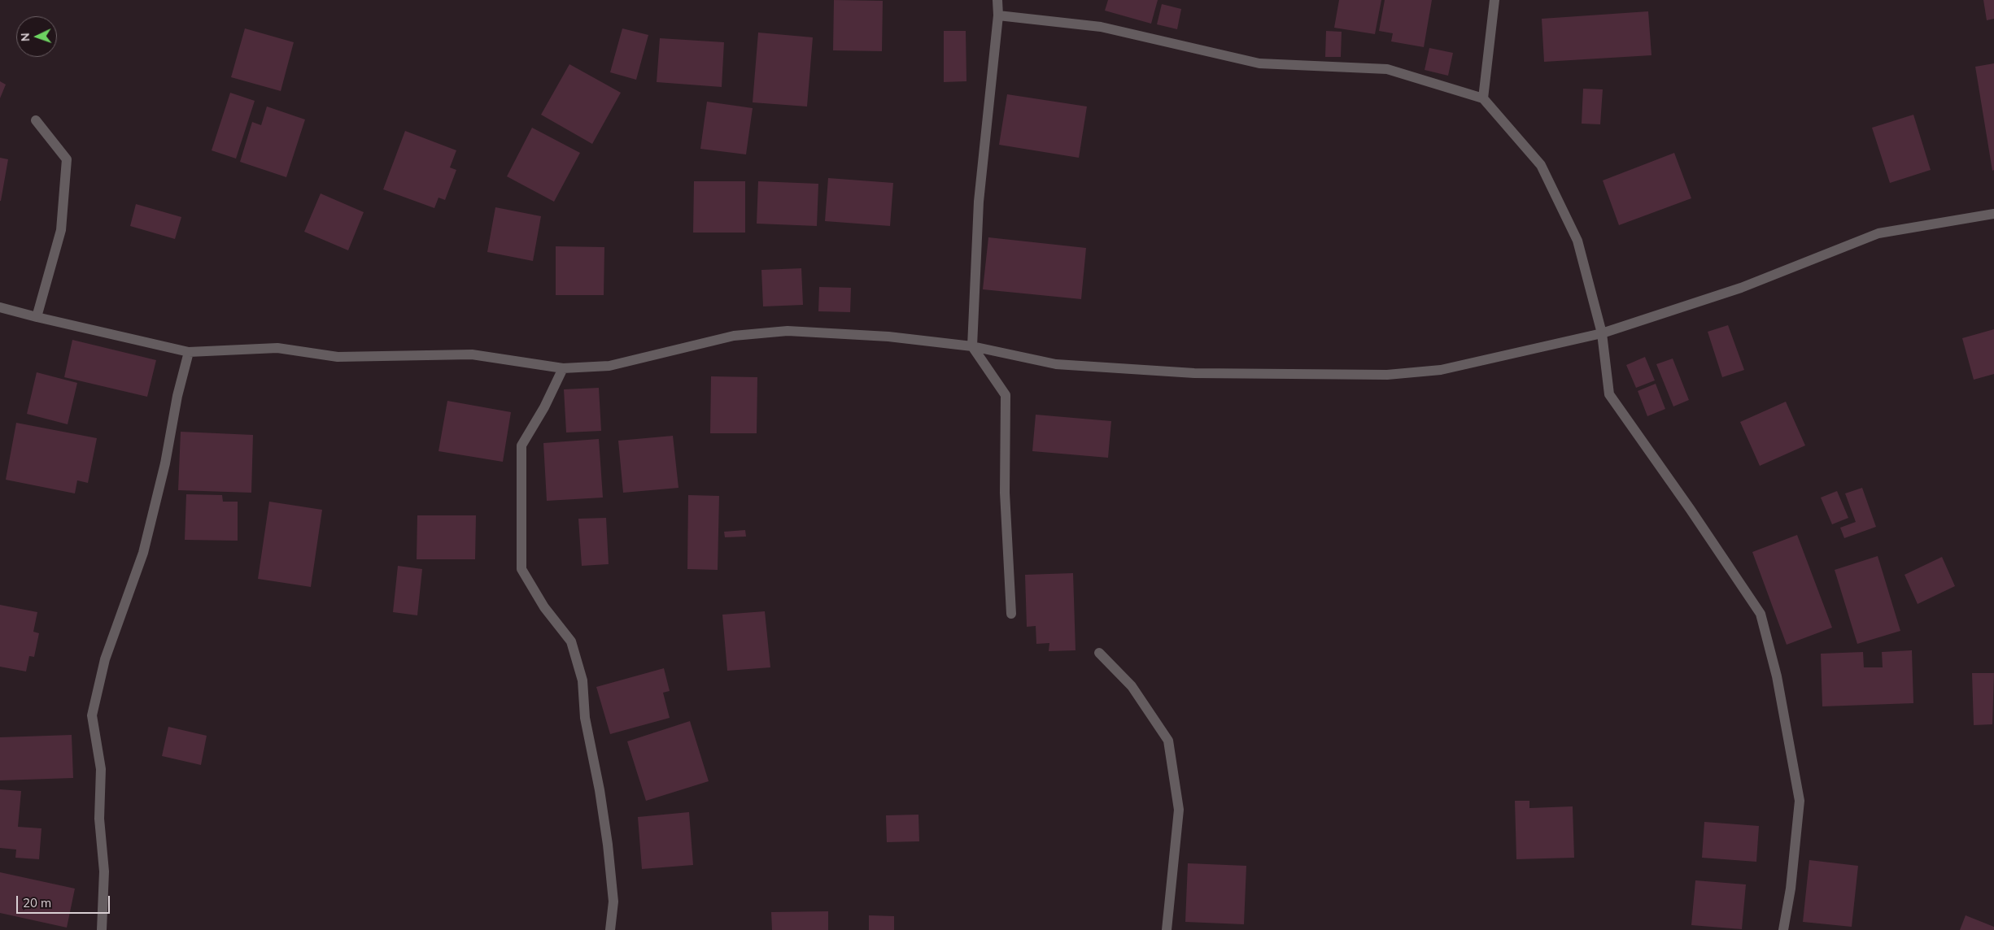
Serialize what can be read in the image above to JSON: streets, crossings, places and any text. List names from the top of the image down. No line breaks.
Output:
{"scale_bar":"20 m","north":"left"}
